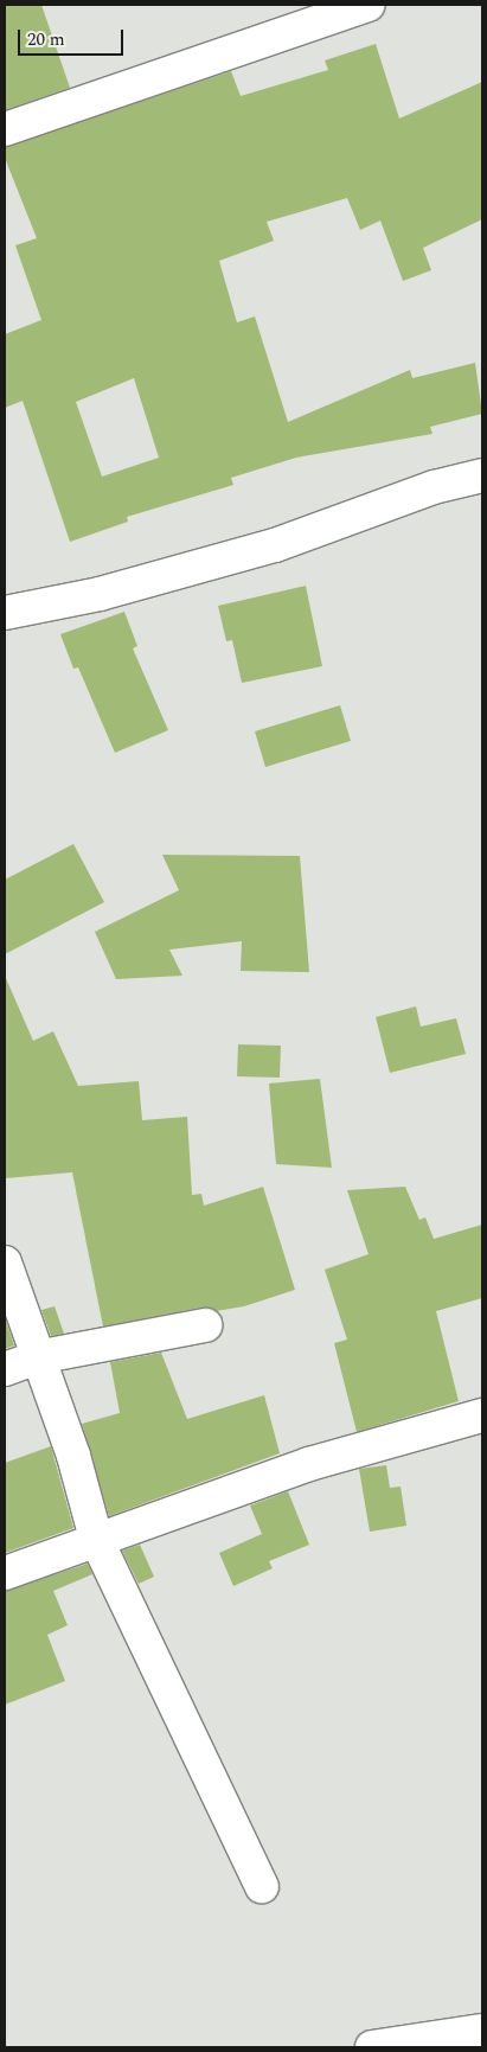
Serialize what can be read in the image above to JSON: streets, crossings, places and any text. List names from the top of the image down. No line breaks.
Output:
{"scale_bar":"20 m"}
